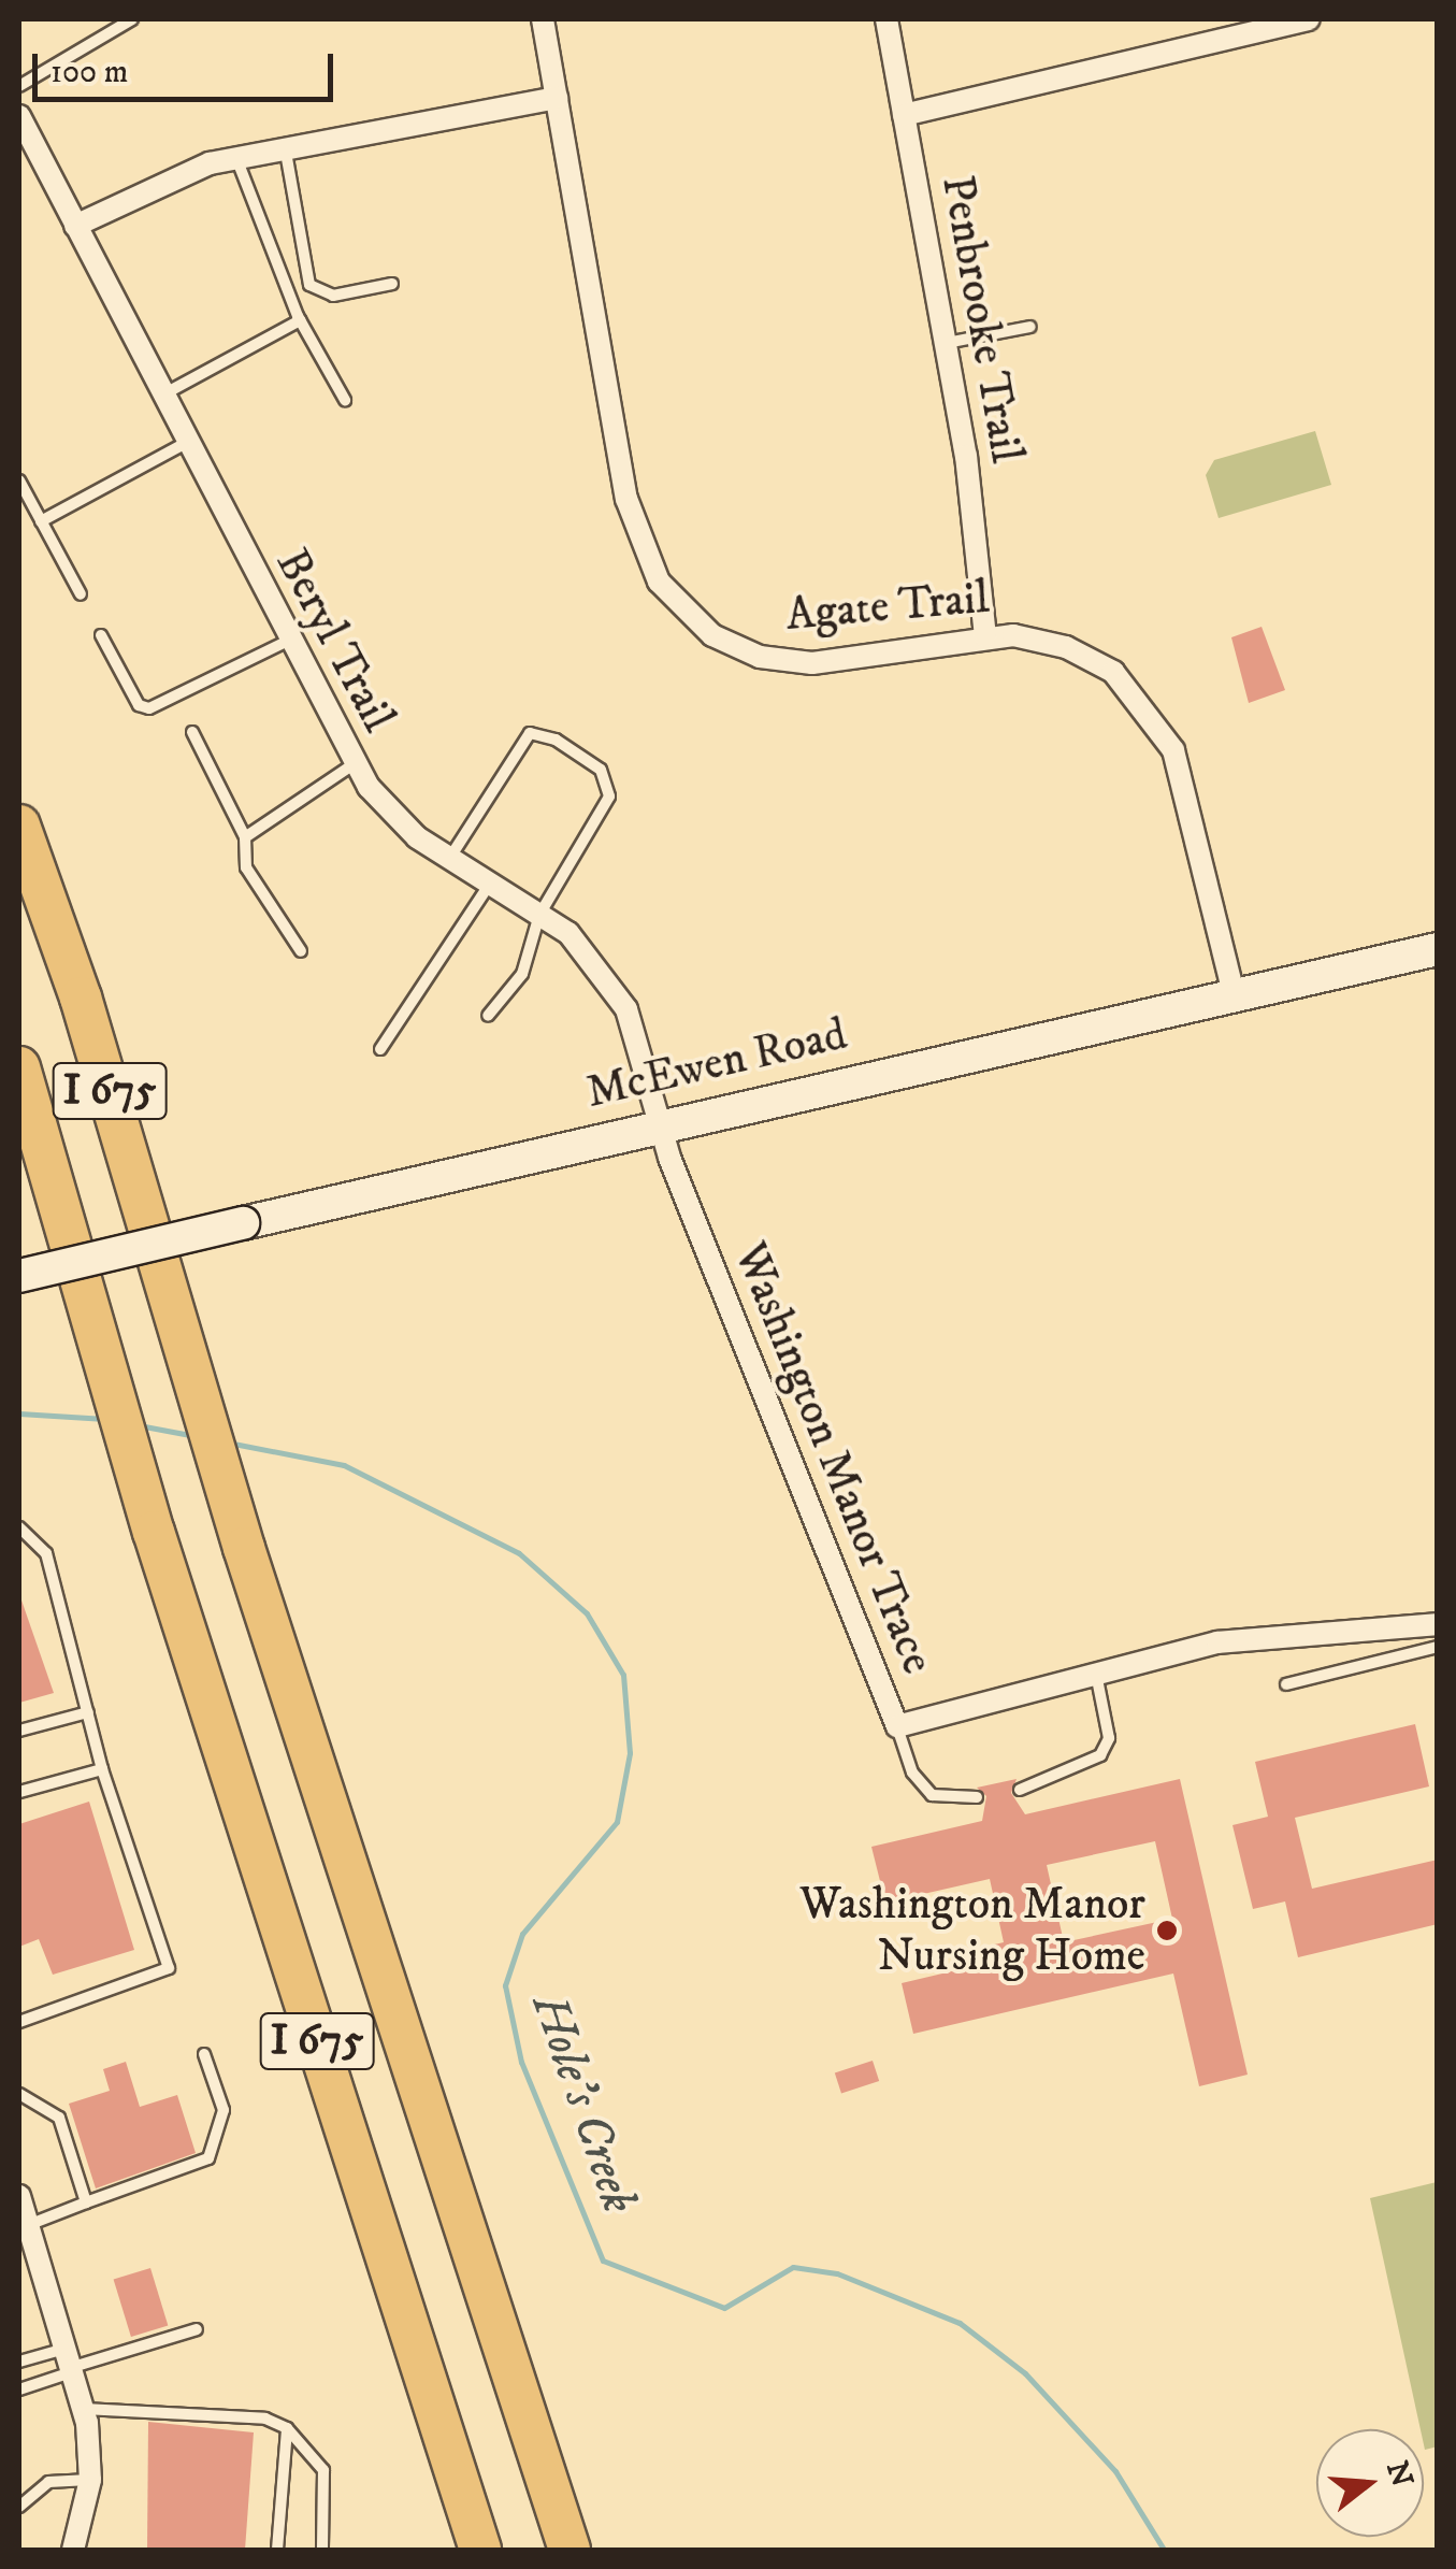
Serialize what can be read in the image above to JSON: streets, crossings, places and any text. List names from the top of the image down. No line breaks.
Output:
{"streets":{"highway":["I 675"],"street":["Penbrooke Trail","Agate Trail","Beryl Trail","McEwen Road","Washington Manor Trace"]},"crossings":[["Penbrooke Trail","Agate Trail"],["Agate Trail","McEwen Road"],["Beryl Trail","McEwen Road"],["Beryl Trail","Washington Manor Trace"],["McEwen Road","Washington Manor Trace"]],"water":["Hole's Creek"],"places":["Washington Manor Nursing Home"],"scale_bar":"100 m","north":"right"}
